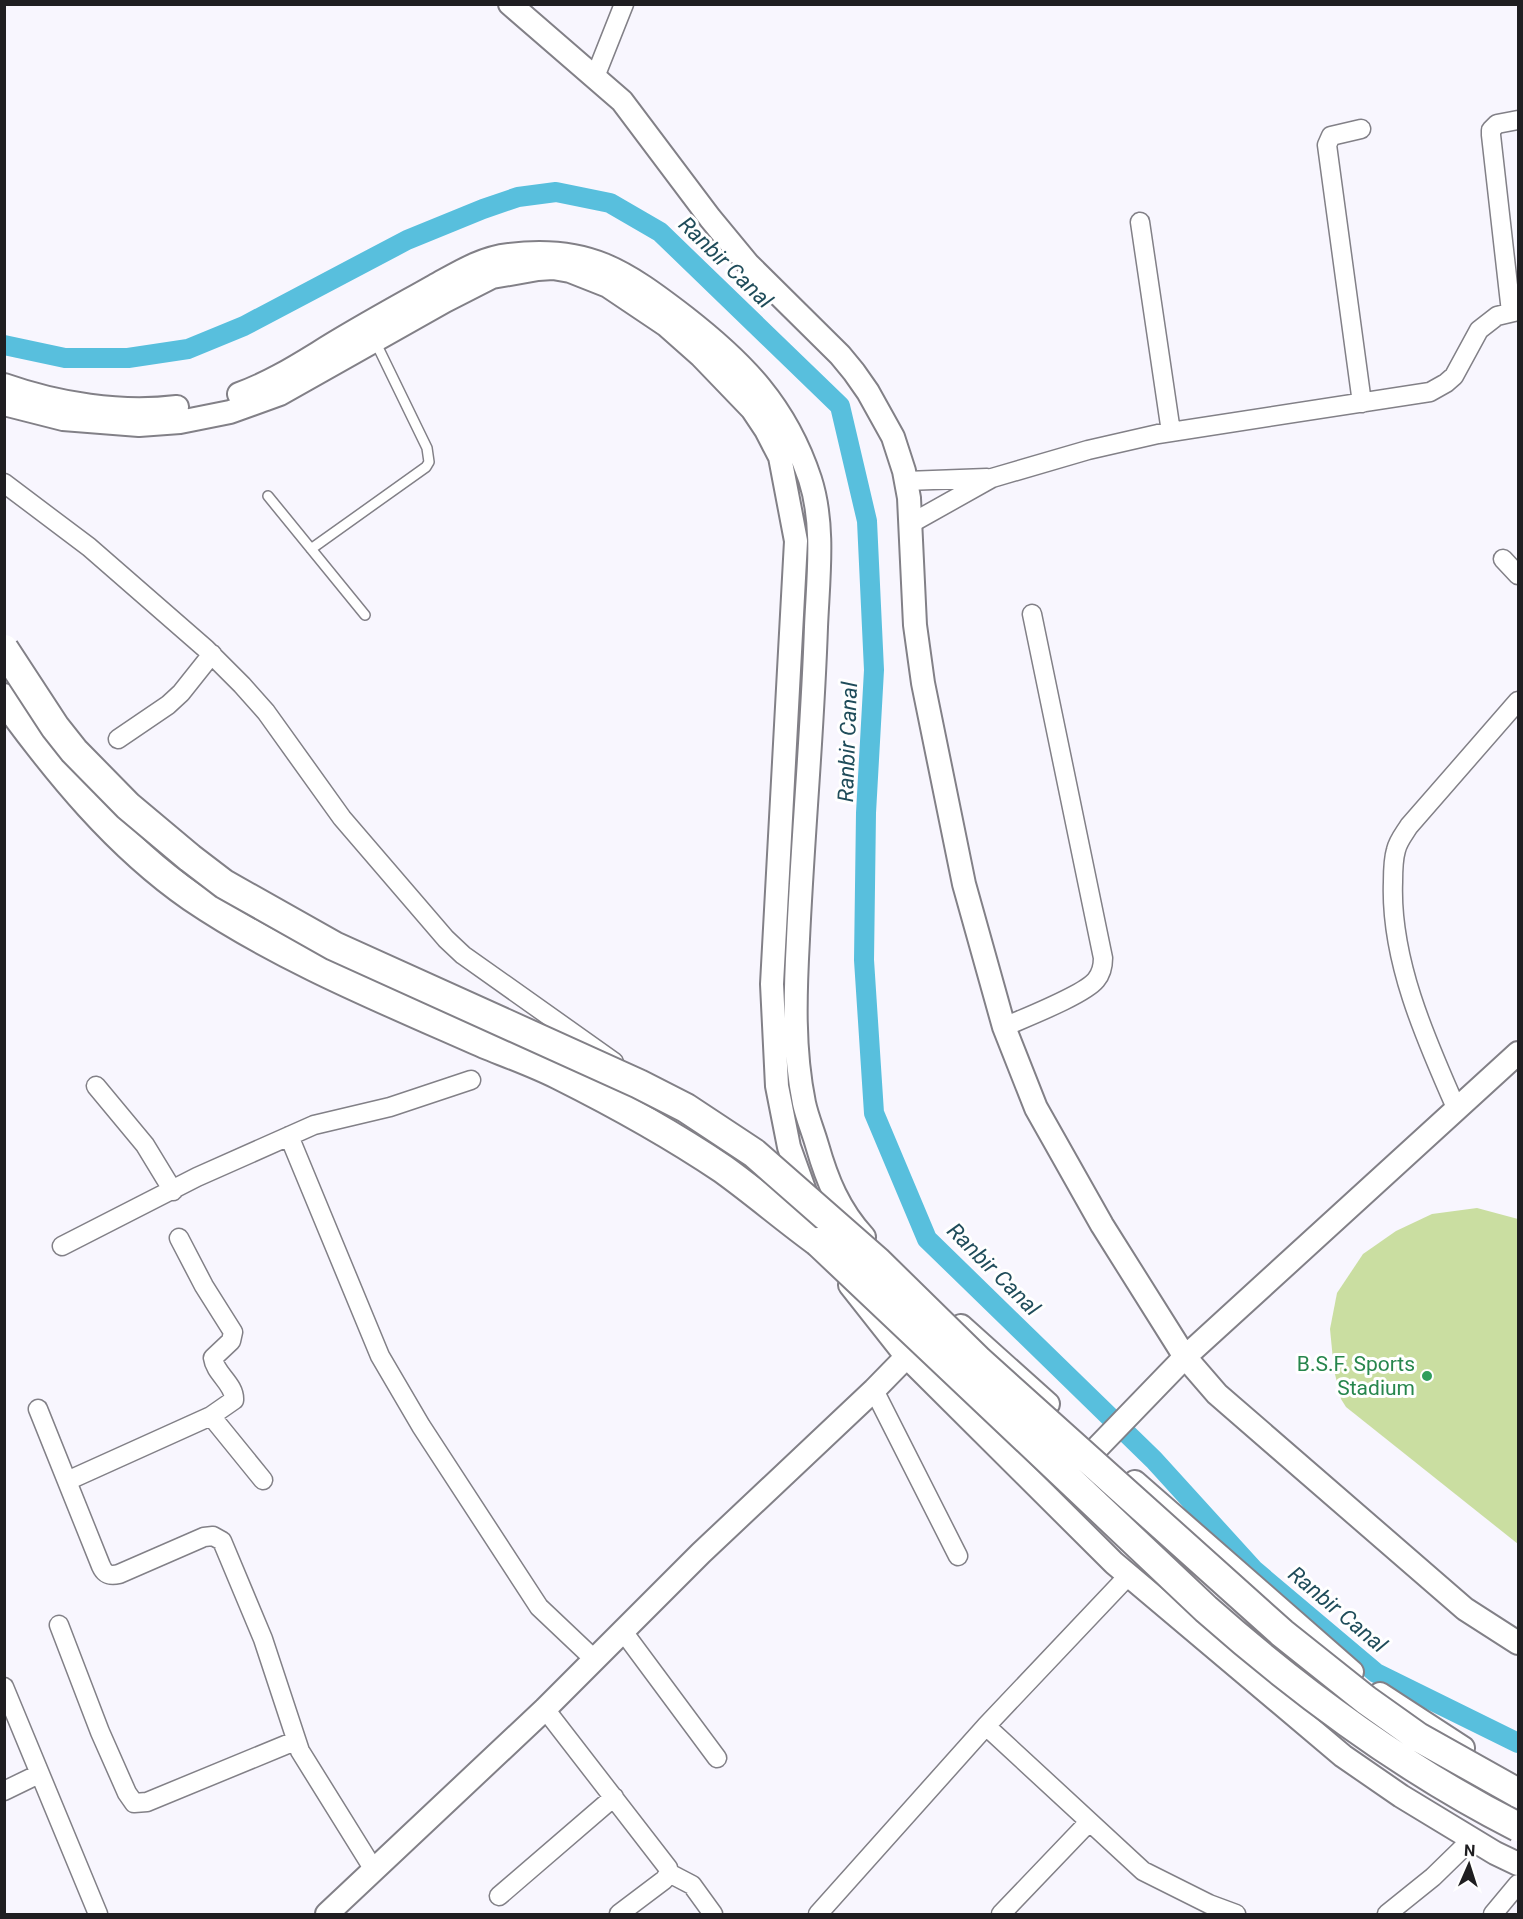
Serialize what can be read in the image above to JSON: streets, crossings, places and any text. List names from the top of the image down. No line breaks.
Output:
{"water":["Ranbir Canal"],"places":["B.S.F. Sports Stadium"],"north":"top"}
